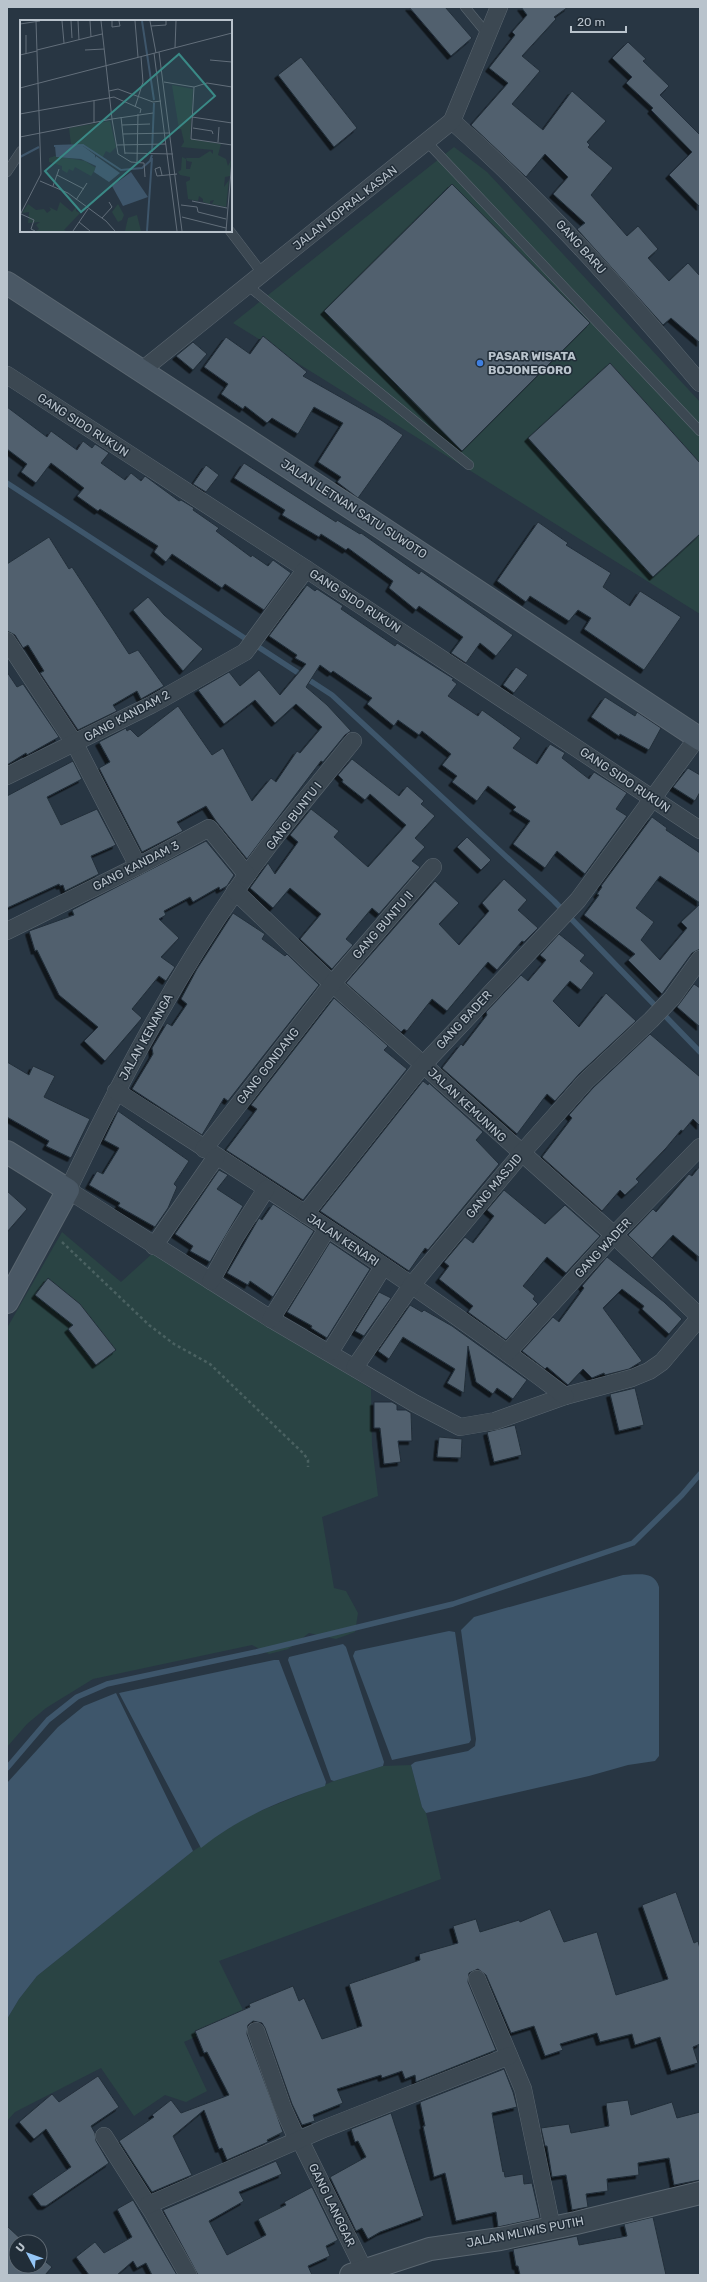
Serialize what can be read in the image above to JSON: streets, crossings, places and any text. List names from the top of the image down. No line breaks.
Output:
{"streets":{"main road":["JALAN LETNAN SATU SUWOTO"],"street":["JALAN KOPRAL KASAN","GANG BARU","GANG SIDO RUKUN","GANG KANDAM 2","GANG BUNTU I","GANG KANDAM 3","GANG BUNTU II","GANG BADER","JALAN KENANGA","GANG GONDANG","JALAN KEMUNING","GANG MASJID","JALAN KENARI","GANG WADER","GANG LANGGAR","JALAN MLIWIS PUTIH"]},"crossings":[["JALAN KOPRAL KASAN","GANG BARU"],["JALAN KOPRAL KASAN","JALAN LETNAN SATU SUWOTO"],["GANG SIDO RUKUN","GANG KANDAM 2"],["GANG SIDO RUKUN","GANG BADER"],["GANG BUNTU I","GANG KANDAM 3"],["GANG BUNTU I","JALAN KENANGA"],["GANG BUNTU I","JALAN KEMUNING"],["GANG BUNTU II","GANG GONDANG"],["GANG BUNTU II","JALAN KEMUNING"],["GANG BADER","JALAN KEMUNING"],["GANG BADER","JALAN KENARI"],["JALAN KENANGA","JALAN KEMUNING"],["JALAN KENANGA","JALAN KENARI"],["GANG GONDANG","JALAN KEMUNING"],["GANG GONDANG","JALAN KENARI"],["JALAN KEMUNING","GANG MASJID"],["JALAN KEMUNING","GANG WADER"],["GANG MASJID","JALAN KENARI"],["JALAN KENARI","GANG WADER"],["GANG LANGGAR","JALAN MLIWIS PUTIH"]],"places":["PASAR WISATA BOJONEGORO"],"scale_bar":"20 m","north":"top left"}
